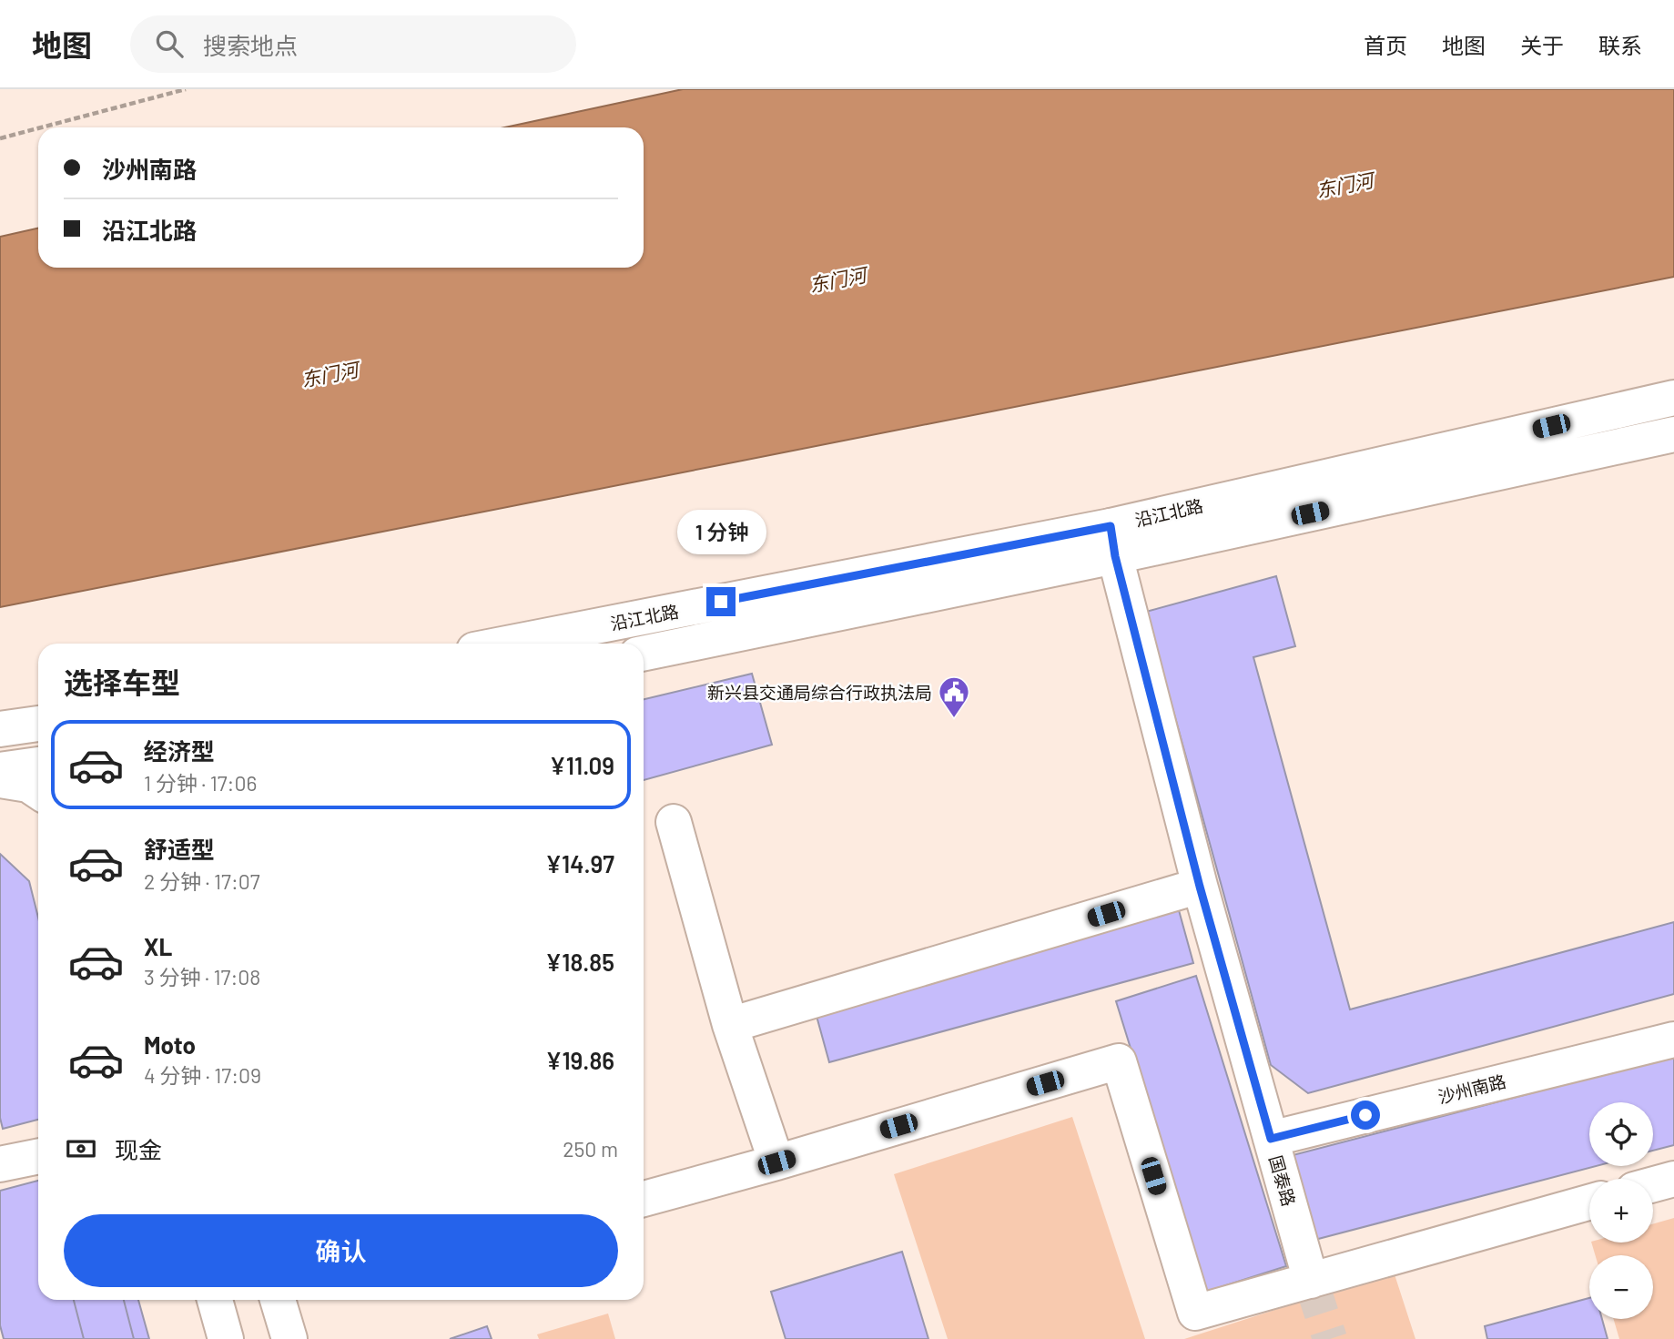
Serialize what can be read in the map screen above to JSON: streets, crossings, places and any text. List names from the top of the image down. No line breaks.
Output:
{"streets":{"main road":["沿江北路","沙州南路","国泰路"]},"crossings":[["沿江北路","国泰路"],["沙州南路","国泰路"]],"water":["东门河"],"places":{"public building":["新兴县交通局综合行政执法局"]},"page":{"header":"地图","search":"搜索地点","nav":["首页","地图","关于","联系"],"banner":["沙州南路","沿江北路"],"bubble":"1 分钟","heading":"选择车型","list":[{"name":"经济型","note":"1 分钟 · 17:06","value":"¥11.09"},{"name":"舒适型","note":"2 分钟 · 17:07","value":"¥14.97"},{"name":"XL","note":"3 分钟 · 17:08","value":"¥18.85"},{"name":"Moto","note":"4 分钟 · 17:09","value":"¥19.86"}],"map_buttons":["+","−"],"pay":["现金","250 m"],"buttons":"确认"}}
